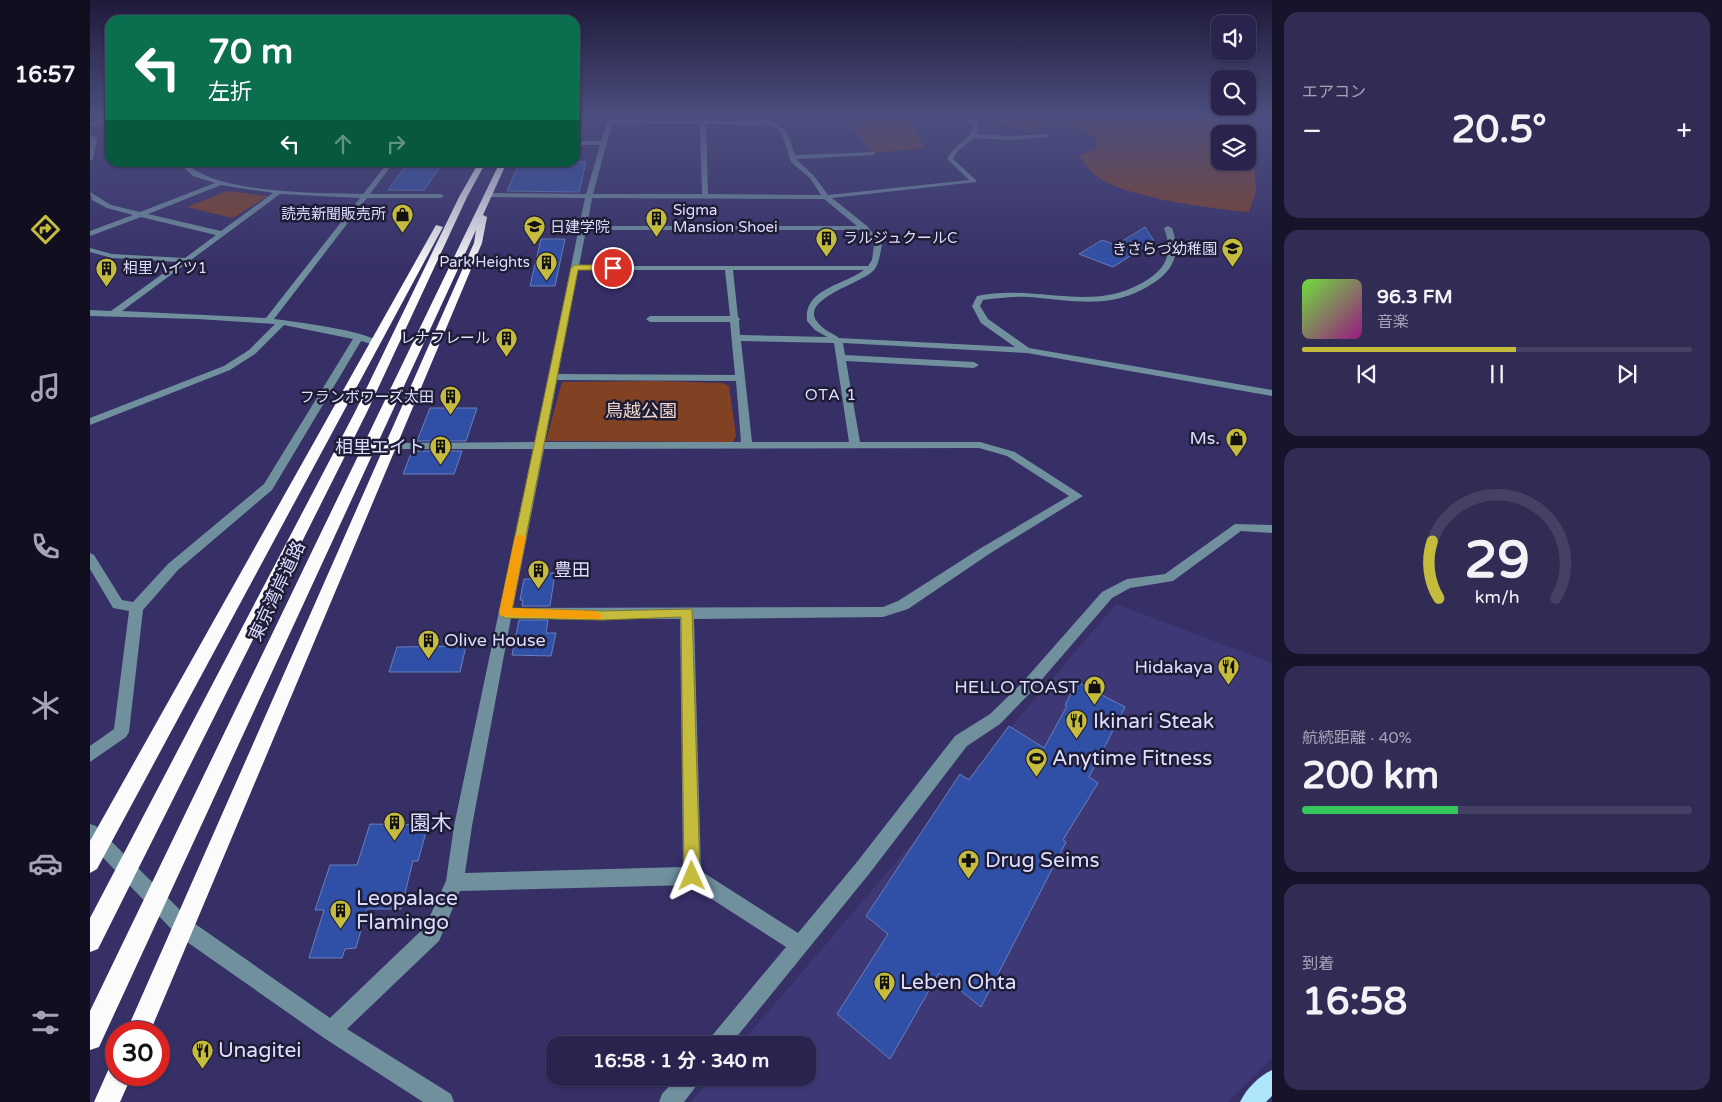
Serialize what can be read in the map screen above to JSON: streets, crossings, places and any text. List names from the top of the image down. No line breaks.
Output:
{"streets":{"highway":["東京湾岸道路"]},"districts":["OTA 1"],"parks":["鳥越公園"],"places":{"shop":["読売新聞販売所","Ms.","HELLO TOAST"],"building":["Sigma Mansion Shoei","ラルジュクールC","Park Heights","相里ハイツ1","レナフレール","フランボワーズ太田","相里エイト","豊田","Olive House","園木","Leopalace Flamingo","Leben Ohta"],"school or university":["日建学院","きさらづ幼稚園"],"restaurant":["Hidakaya","Ikinari Steak","Unagitei"],"sports":["Anytime Fitness"],"pharmacy":["Drug Seims"]},"page":{"tabs":"16:57","tile":["エアコン",["航続距離 · 40%","200 km"],["到着","16:58"]],"turn":["70 m","左折"],"heat":["−","20.5°","+"],"song":["96.3 FM","音楽"],"limit":"30","trip":"16:58 · 1 分 · 340 m","gauge":["29","km/h"]}}
